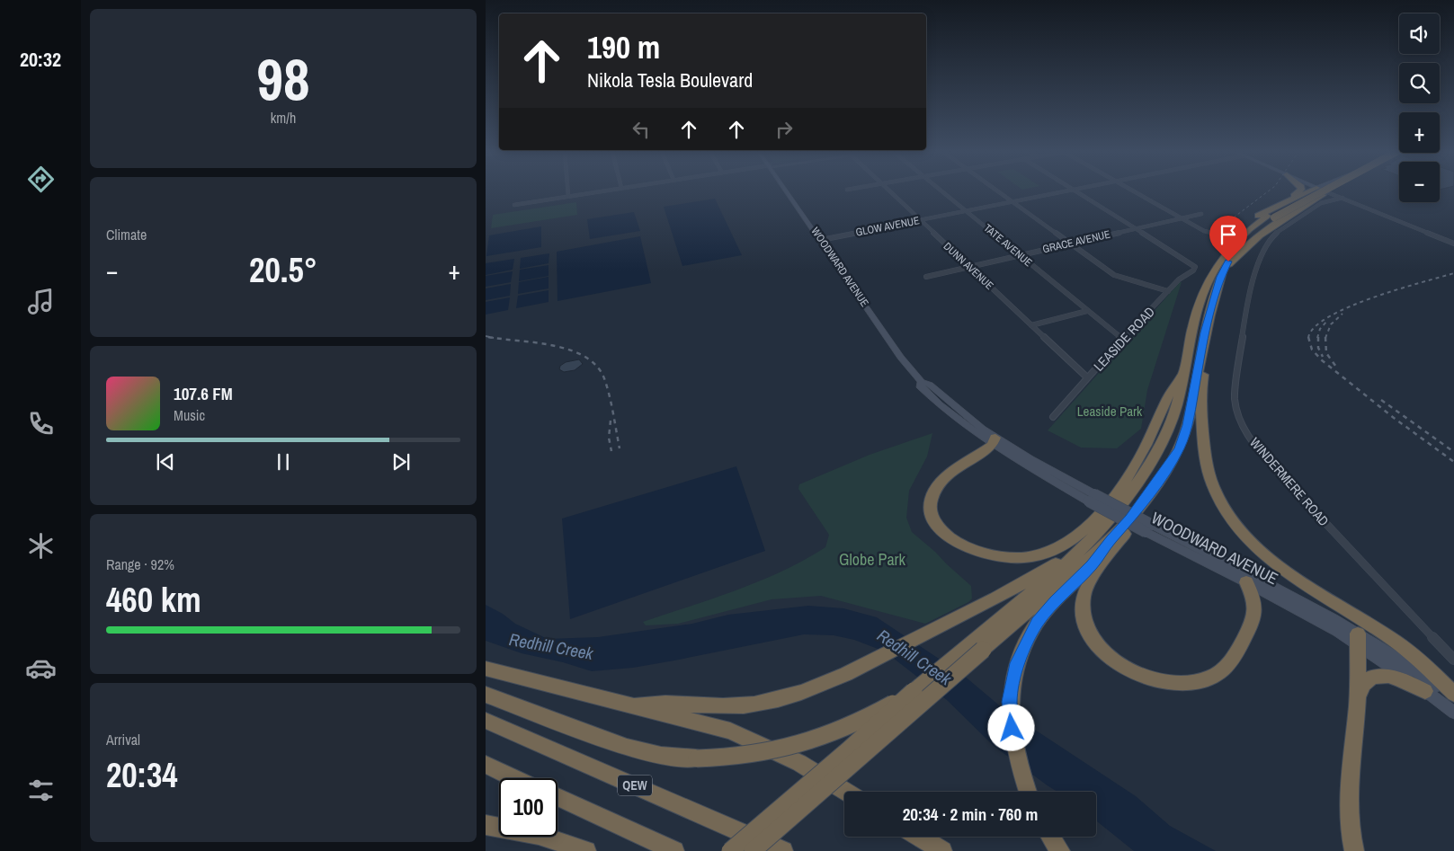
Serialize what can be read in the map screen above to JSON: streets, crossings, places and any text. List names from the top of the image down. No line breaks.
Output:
{"streets":{"highway":["QEW"],"main road":["WOODWARD AVENUE"],"street":["GLOW AVENUE","GRACE AVENUE","TATE AVENUE","DUNN AVENUE","LEASIDE ROAD","WINDERMERE ROAD"]},"crossings":[["GLOW AVENUE","TATE AVENUE"],["GLOW AVENUE","DUNN AVENUE"],["GLOW AVENUE","WOODWARD AVENUE"],["GRACE AVENUE","TATE AVENUE"],["GRACE AVENUE","DUNN AVENUE"],["GRACE AVENUE","LEASIDE ROAD"],["TATE AVENUE","LEASIDE ROAD"],["DUNN AVENUE","LEASIDE ROAD"]],"water":["Redhill Creek"],"parks":["Leaside Park","Globe Park"],"page":{"tabs":"20:32","tile":[["98","km/h"],"Climate",["Range · 92%","460 km"],["Arrival","20:34"]],"map_buttons":["+","−"],"turn":["190 m","Nikola Tesla Boulevard"],"heat":["−","20.5°","+"],"song":["107.6 FM","Music"],"limit":"100","trip":"20:34 · 2 min · 760 m"}}
